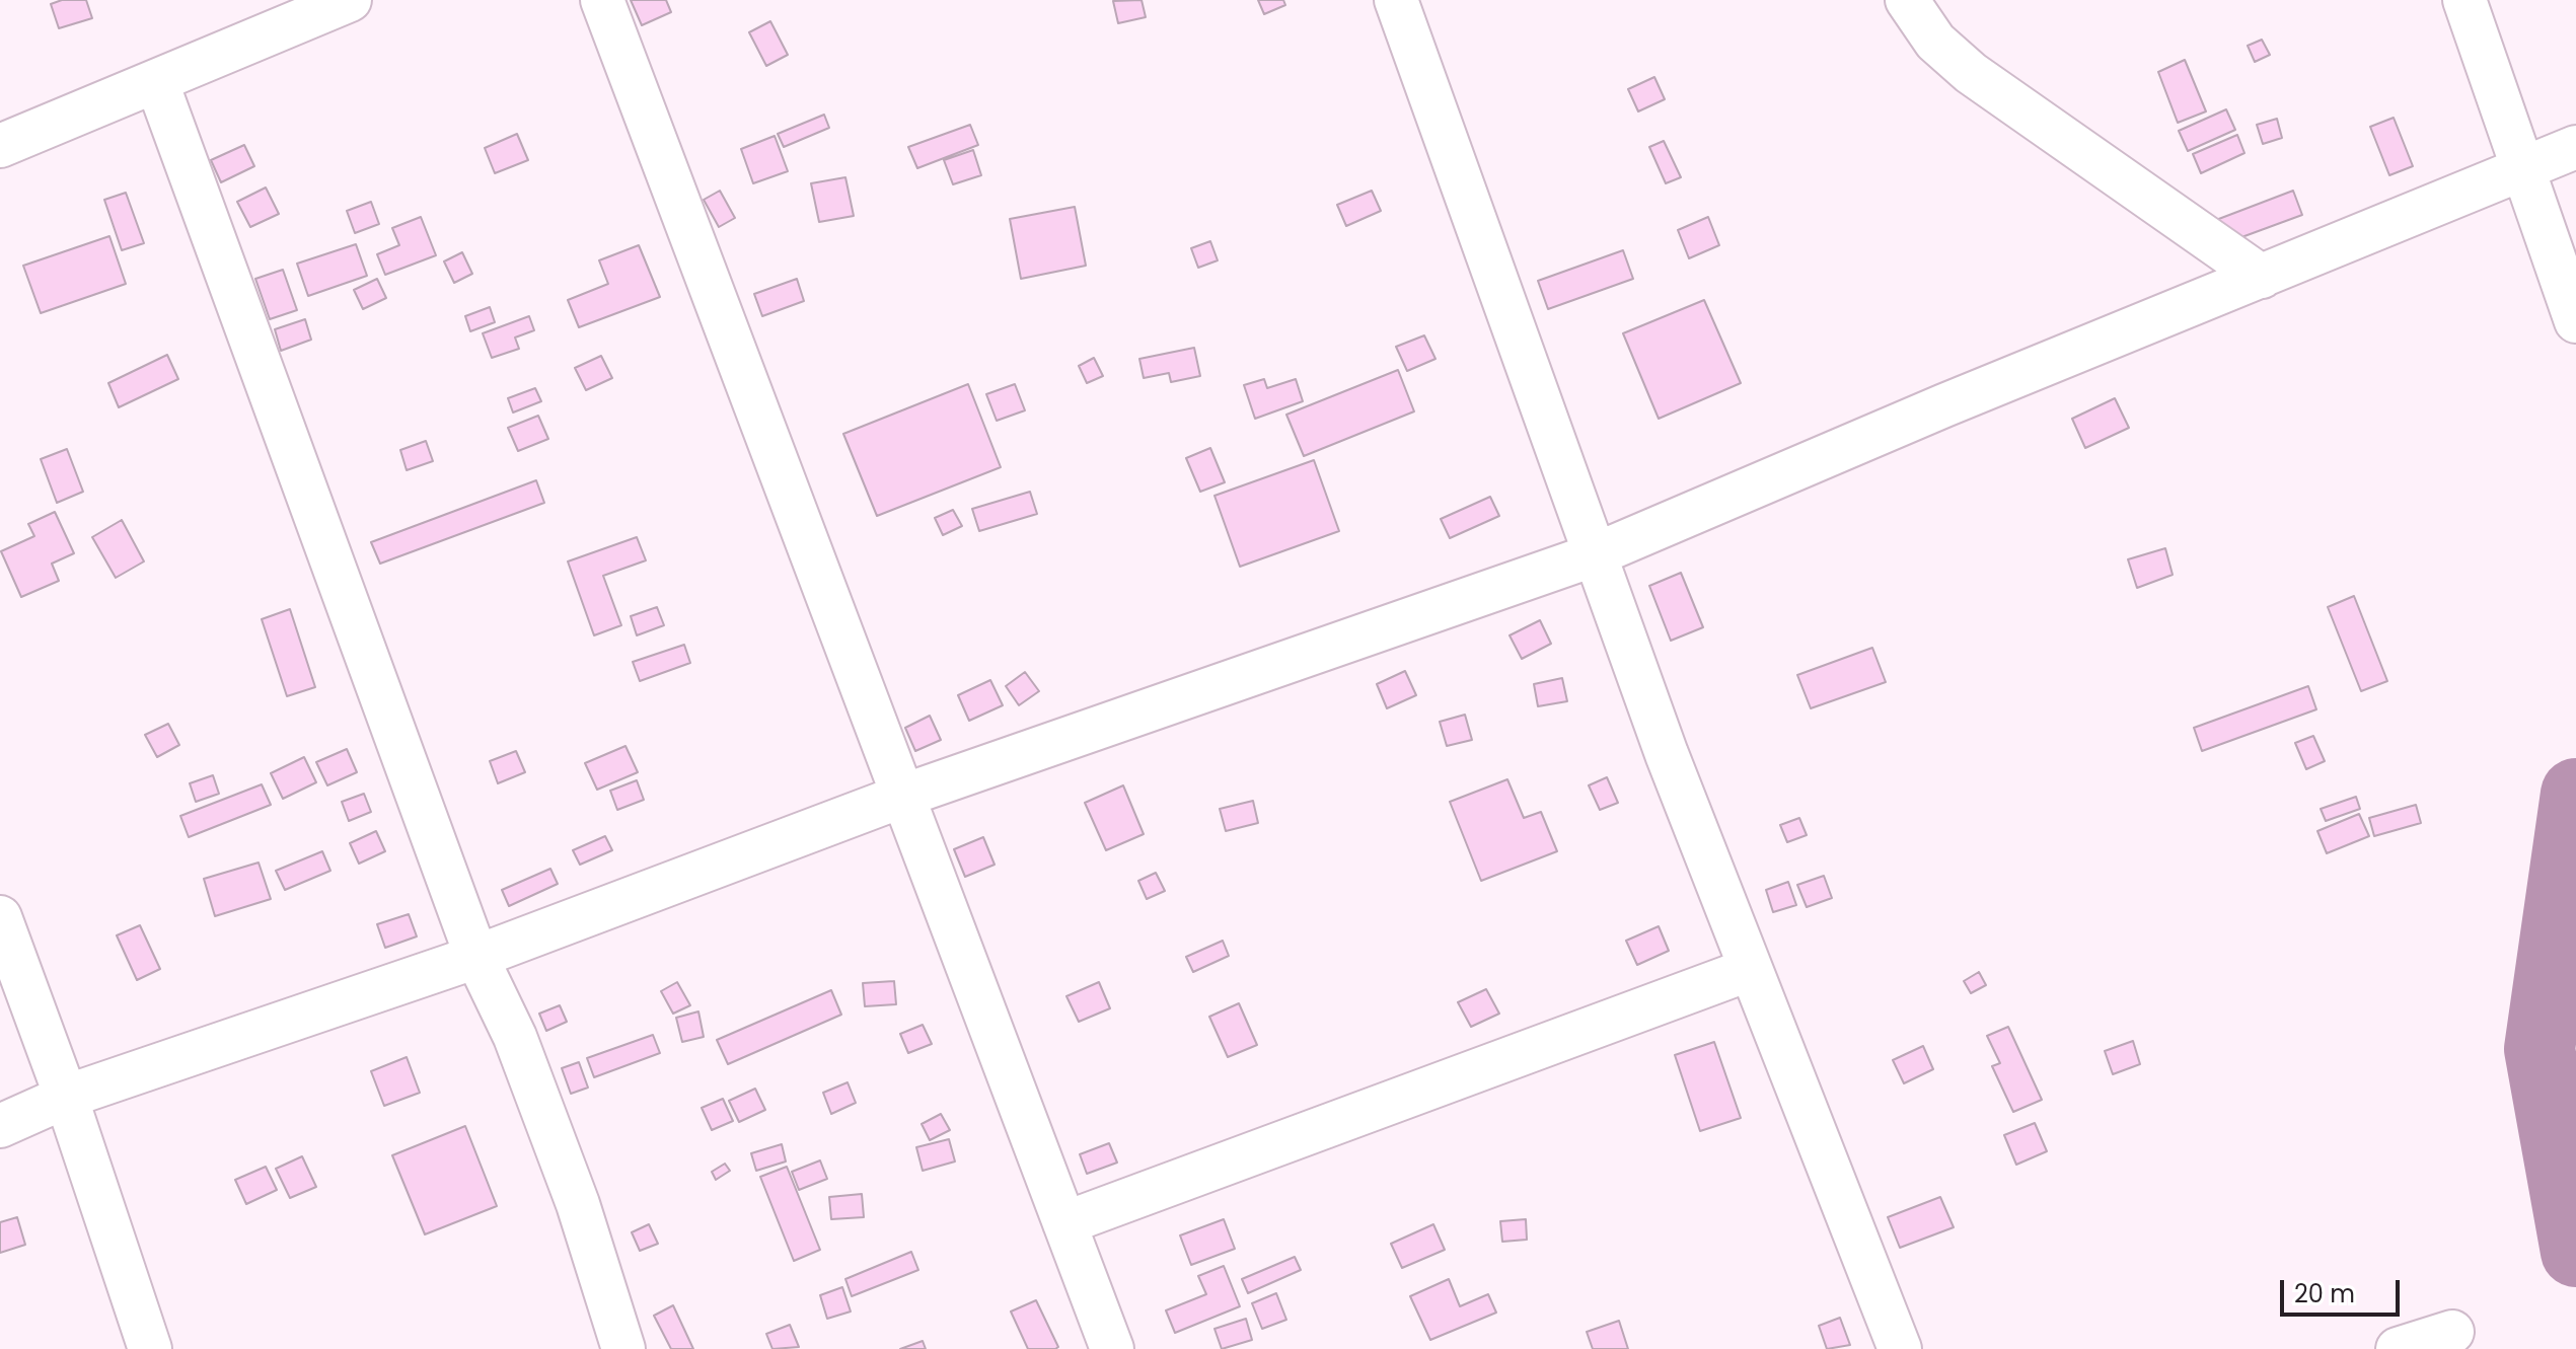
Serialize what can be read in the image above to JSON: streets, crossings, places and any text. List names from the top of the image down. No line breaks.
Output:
{"scale_bar":"20 m"}
